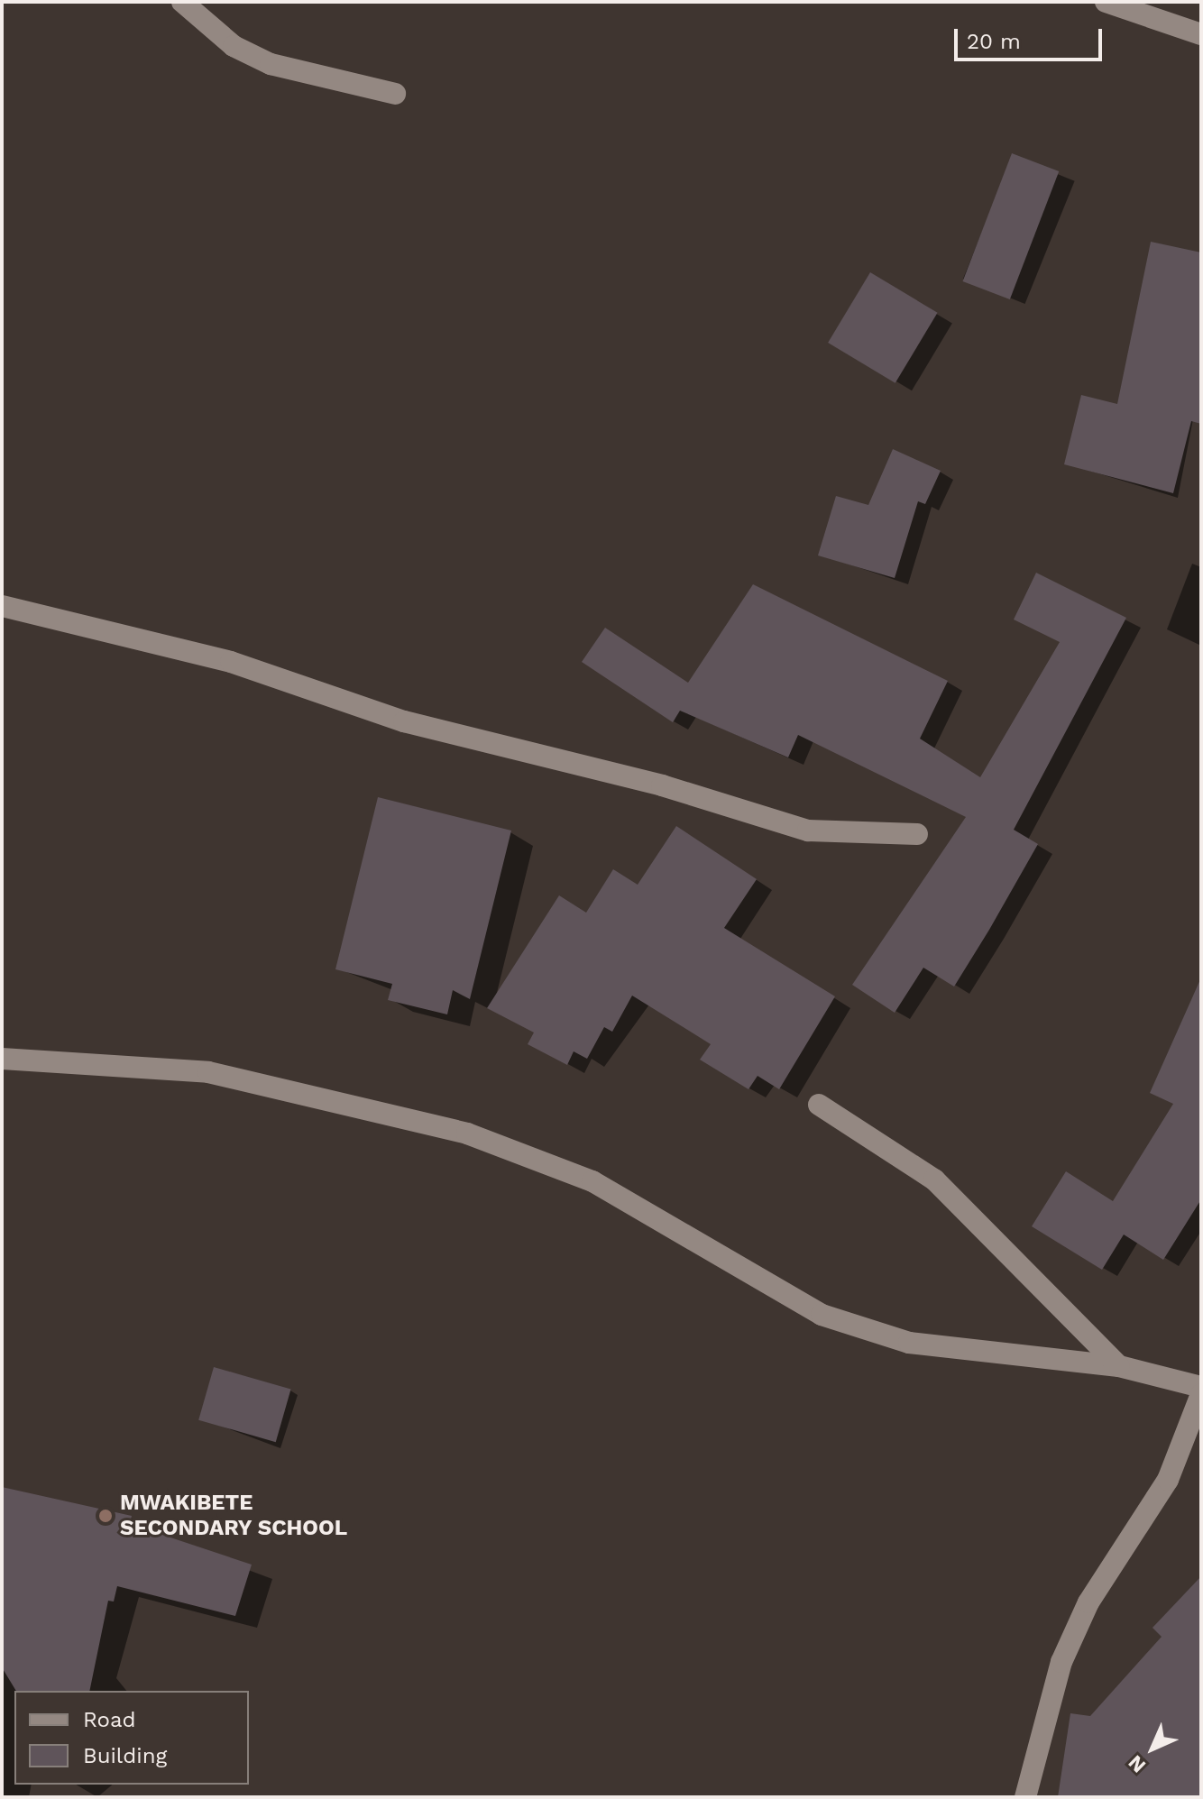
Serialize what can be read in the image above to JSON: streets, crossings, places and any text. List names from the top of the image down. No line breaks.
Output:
{"places":["MWAKIBETE SECONDARY SCHOOL"],"legend":["Road","Building"],"scale_bar":"20 m","north":"bottom left"}
